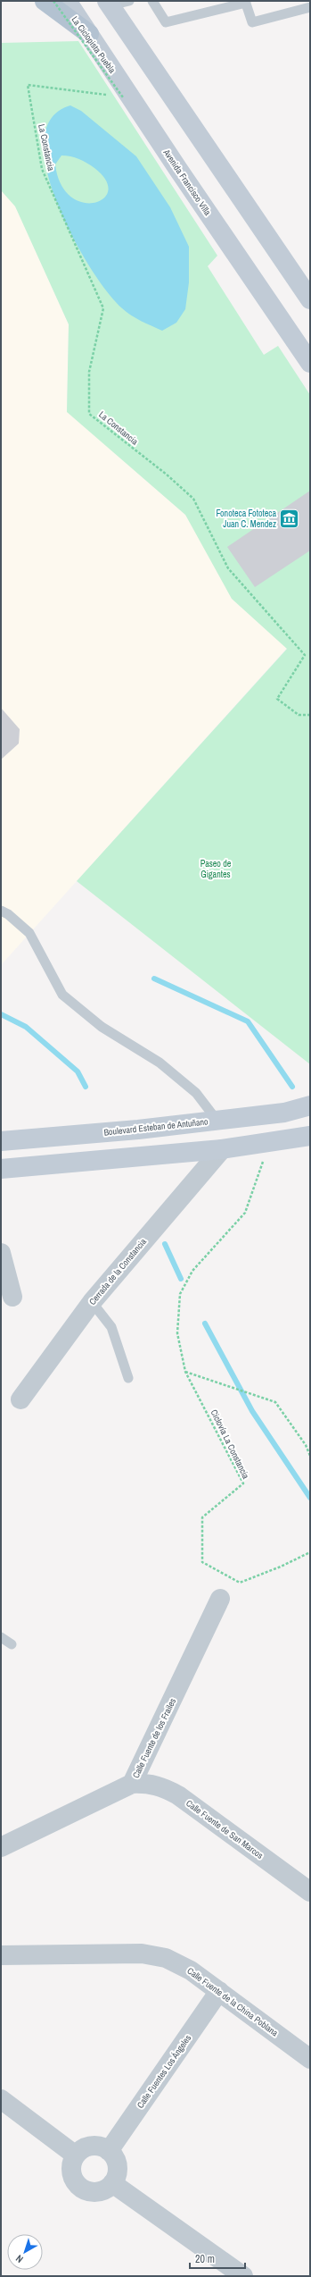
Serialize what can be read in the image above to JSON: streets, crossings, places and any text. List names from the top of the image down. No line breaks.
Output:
{"streets":{"main road":["Avenida Francisco Villa","Boulevard Esteban de Antuñano"],"street":["Cerrada de la Constancia","Calle Fuente de los Frailes","Calle Fuente de San Marcos","Calle Fuente de la China Poblana","Calle Fuentes Los Ángeles"],"path":["La Ciclopista Puebla","La Constancia","Ciclovía La Constancia"]},"crossings":[["Calle Fuente de los Frailes","Calle Fuente de San Marcos"],["Calle Fuente de la China Poblana","Calle Fuentes Los Ángeles"]],"parks":["Paseo de Gigantes"],"places":{"museum":["Fonoteca Fototeca Juan C. Mendez"]},"scale_bar":"20 m","north":"bottom left"}
